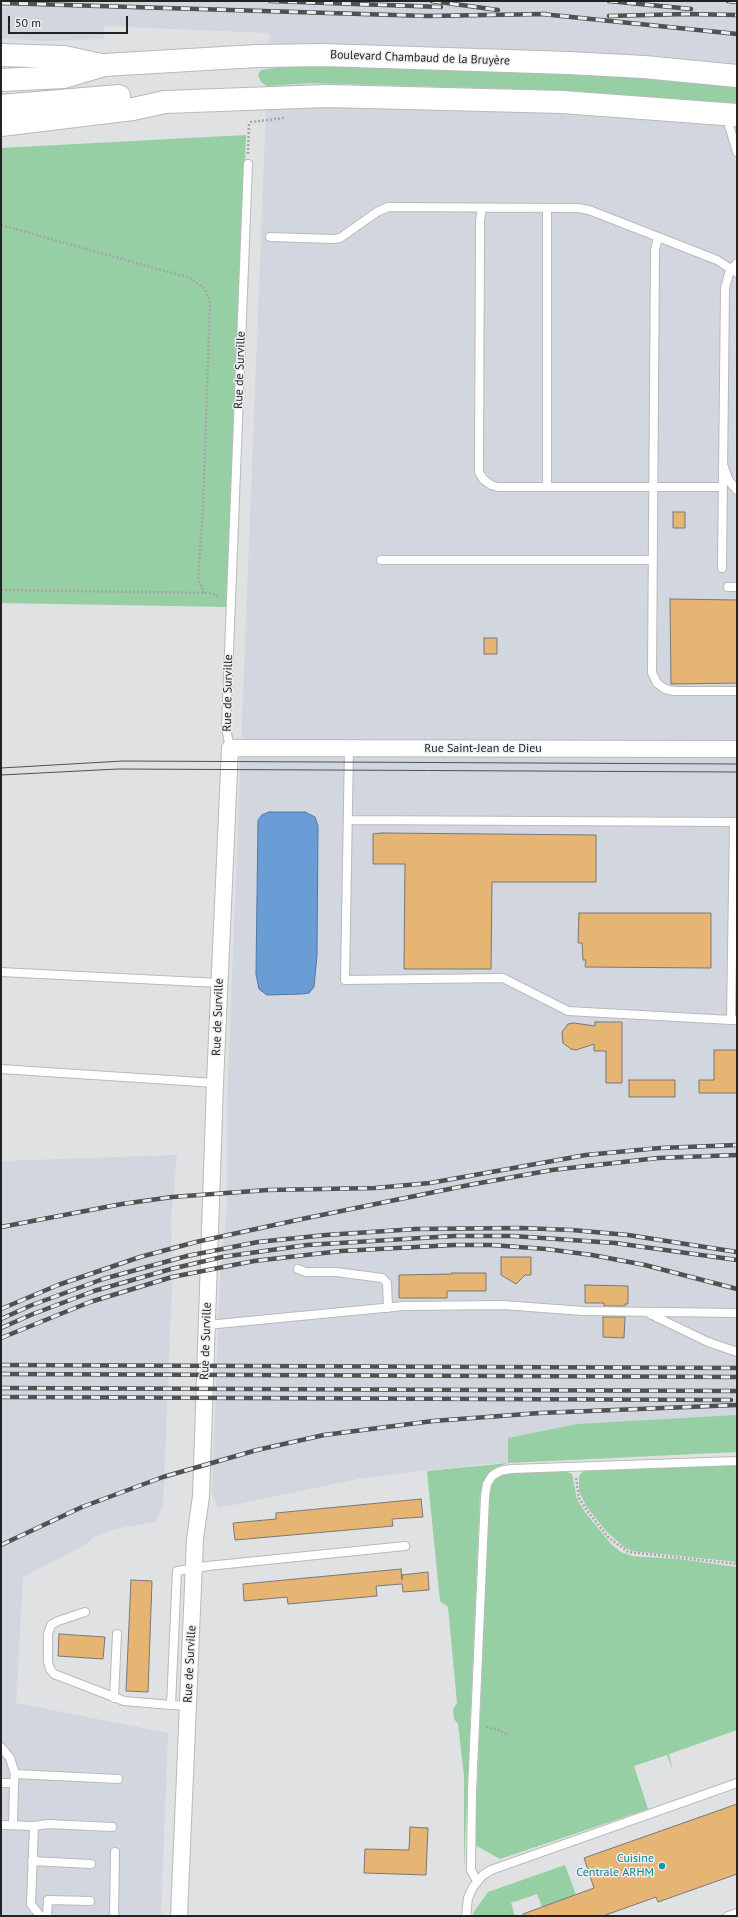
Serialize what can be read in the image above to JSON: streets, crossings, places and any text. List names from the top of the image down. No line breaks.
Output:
{"streets":{"main road":["Boulevard Chambaud de la Bruyère"],"street":["Rue de Surville","Rue Saint-Jean de Dieu"]},"crossings":[["Rue de Surville","Rue Saint-Jean de Dieu"]],"places":["Cuisine Centrale ARHM"],"scale_bar":"50 m"}
